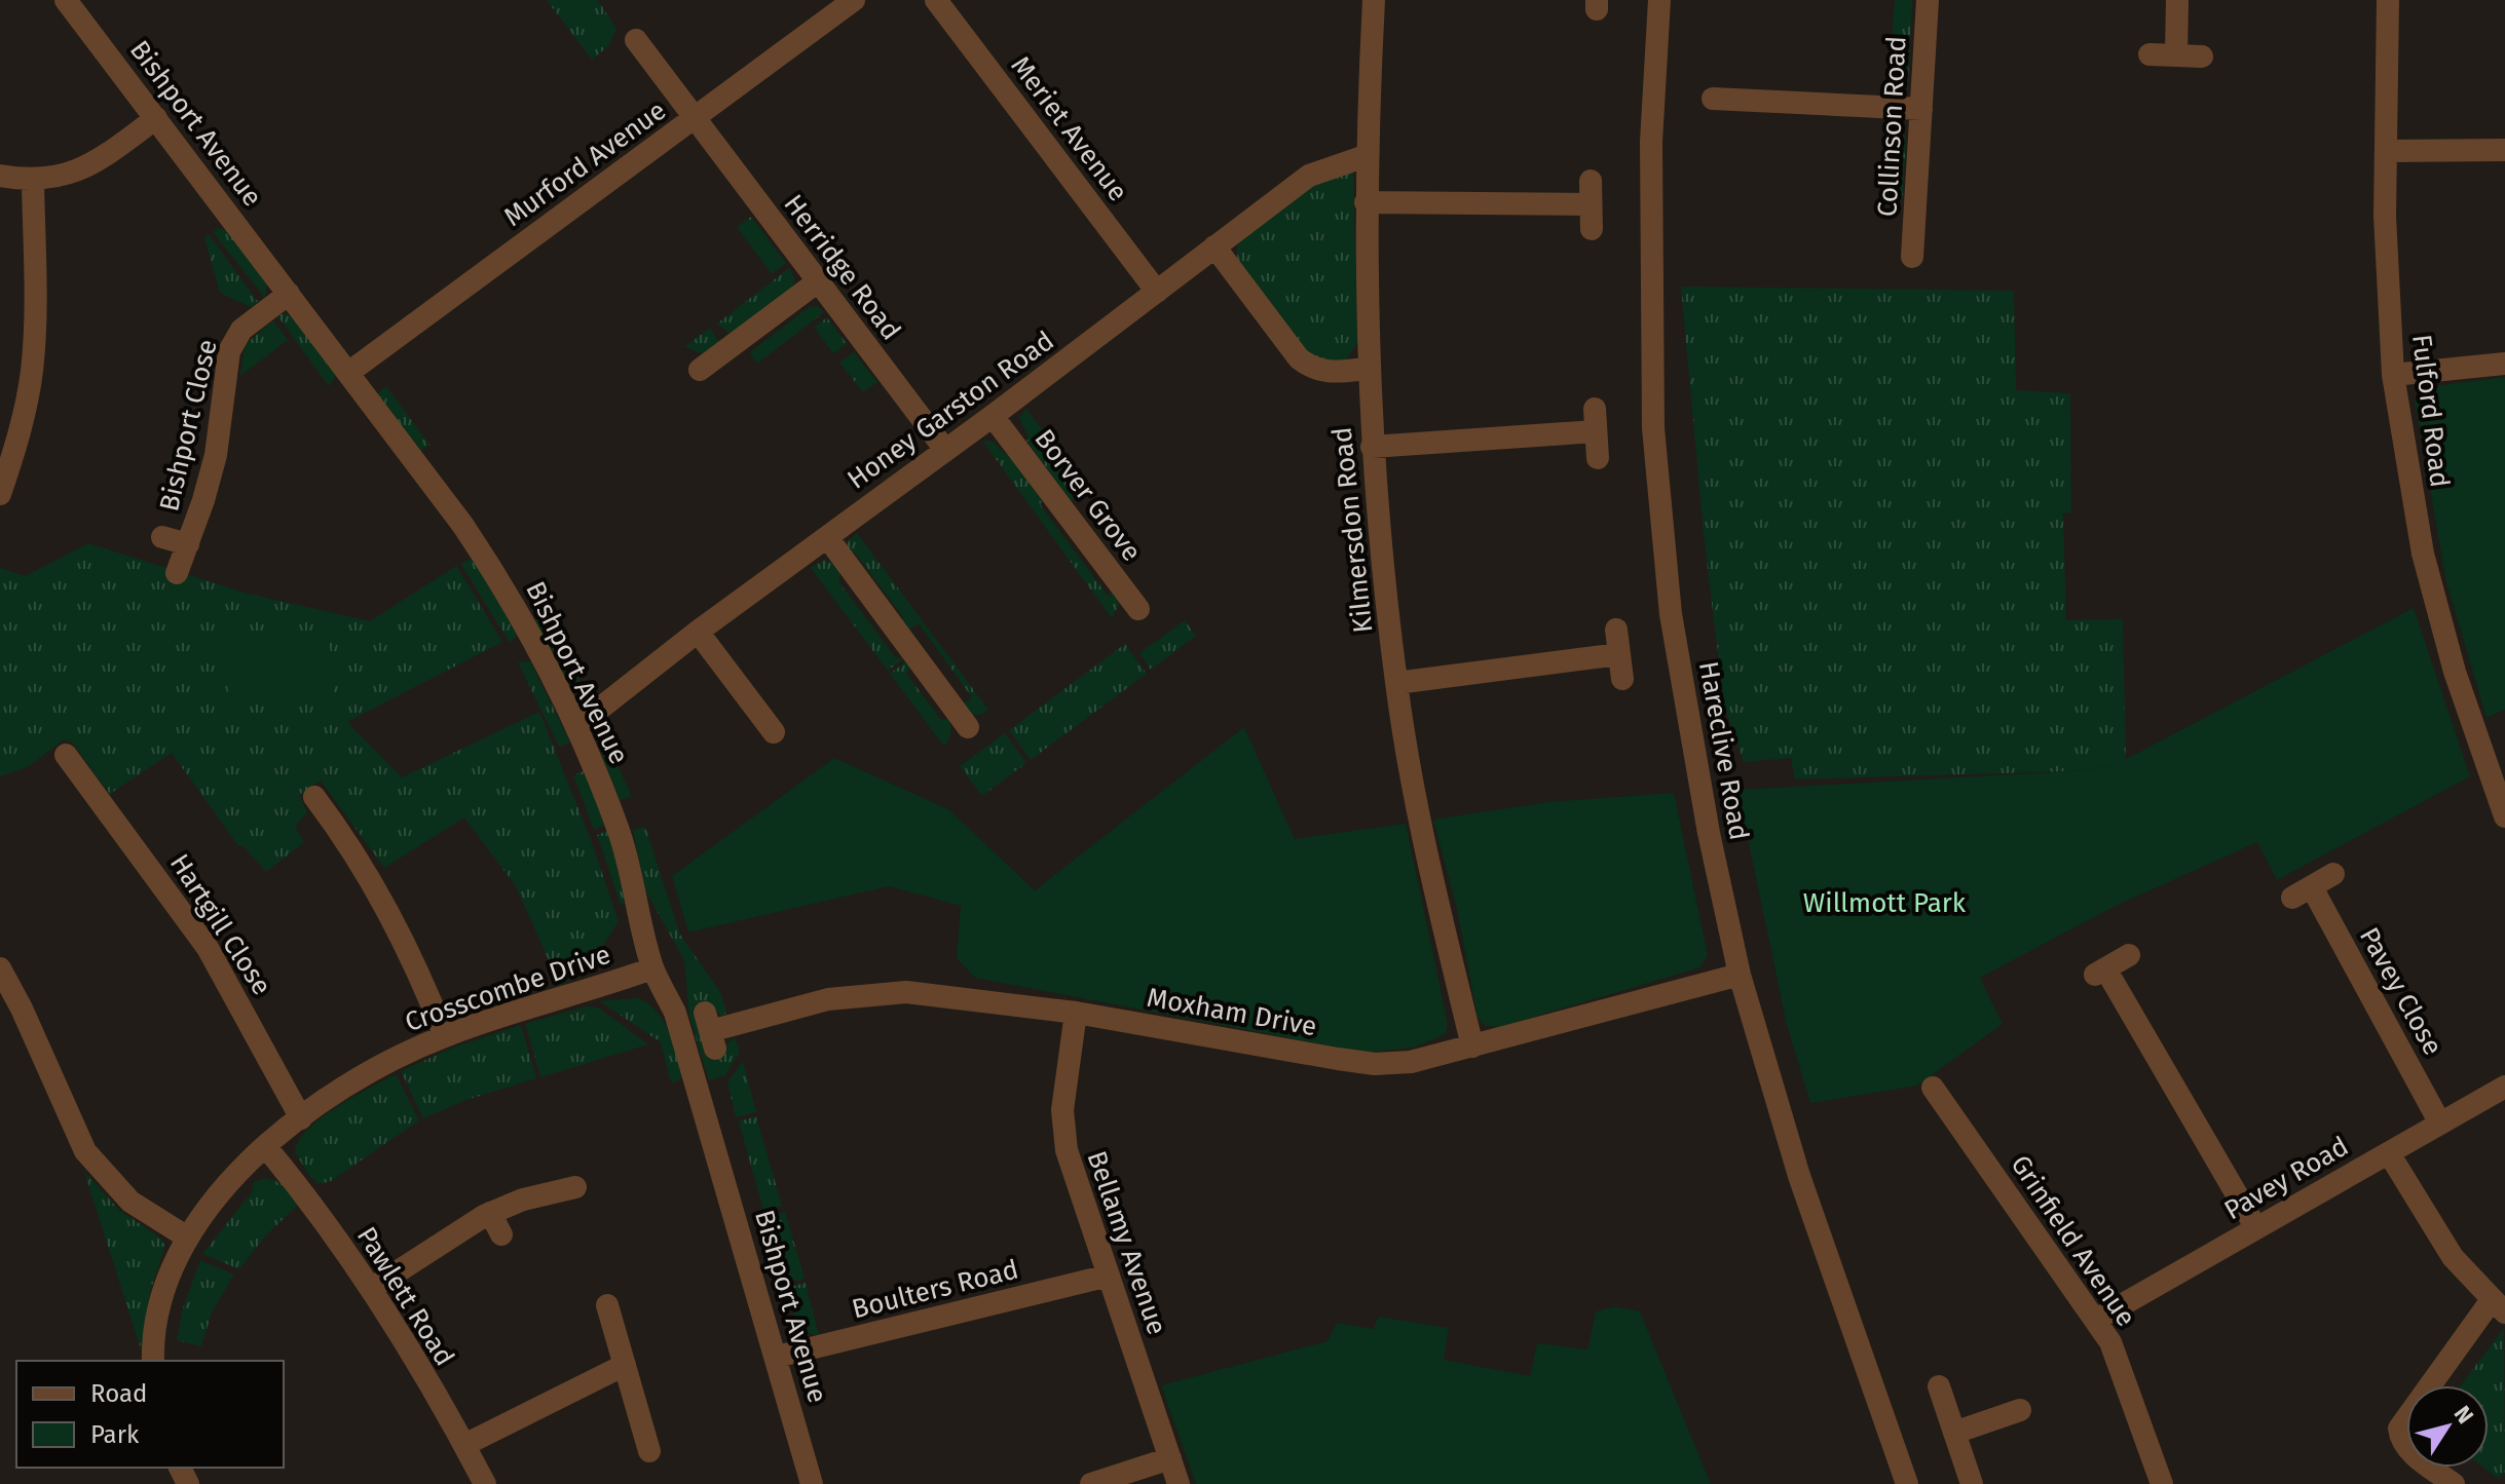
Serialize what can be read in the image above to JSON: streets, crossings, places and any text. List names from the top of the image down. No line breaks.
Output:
{"streets":{"street":["Bishport Avenue","Collinson Road","Meriet Avenue","Murford Avenue","Herridge Road","Honey Garston Road","Fulford Road","Bishport Close","Borver Grove","Kilmersdon Road","Hareclive Road","Hartgill Close","Crosscombe Drive","Pavey Close","Moxham Drive","Pavey Road","Grinfield Avenue","Bellamy Avenue","Boulters Road","Pawlett Road"]},"crossings":[["Bishport Avenue","Murford Avenue"],["Bishport Avenue","Honey Garston Road"],["Bishport Avenue","Bishport Close"],["Bishport Avenue","Crosscombe Drive"],["Bishport Avenue","Boulters Road"],["Meriet Avenue","Honey Garston Road"],["Murford Avenue","Herridge Road"],["Herridge Road","Honey Garston Road"],["Honey Garston Road","Borver Grove"],["Honey Garston Road","Kilmersdon Road"],["Kilmersdon Road","Moxham Drive"],["Hareclive Road","Moxham Drive"],["Hartgill Close","Crosscombe Drive"],["Crosscombe Drive","Pawlett Road"],["Pavey Close","Pavey Road"],["Moxham Drive","Bellamy Avenue"],["Pavey Road","Grinfield Avenue"],["Bellamy Avenue","Boulters Road"]],"parks":["Willmott Park"],"legend":["Road","Park"],"north":"top right"}
